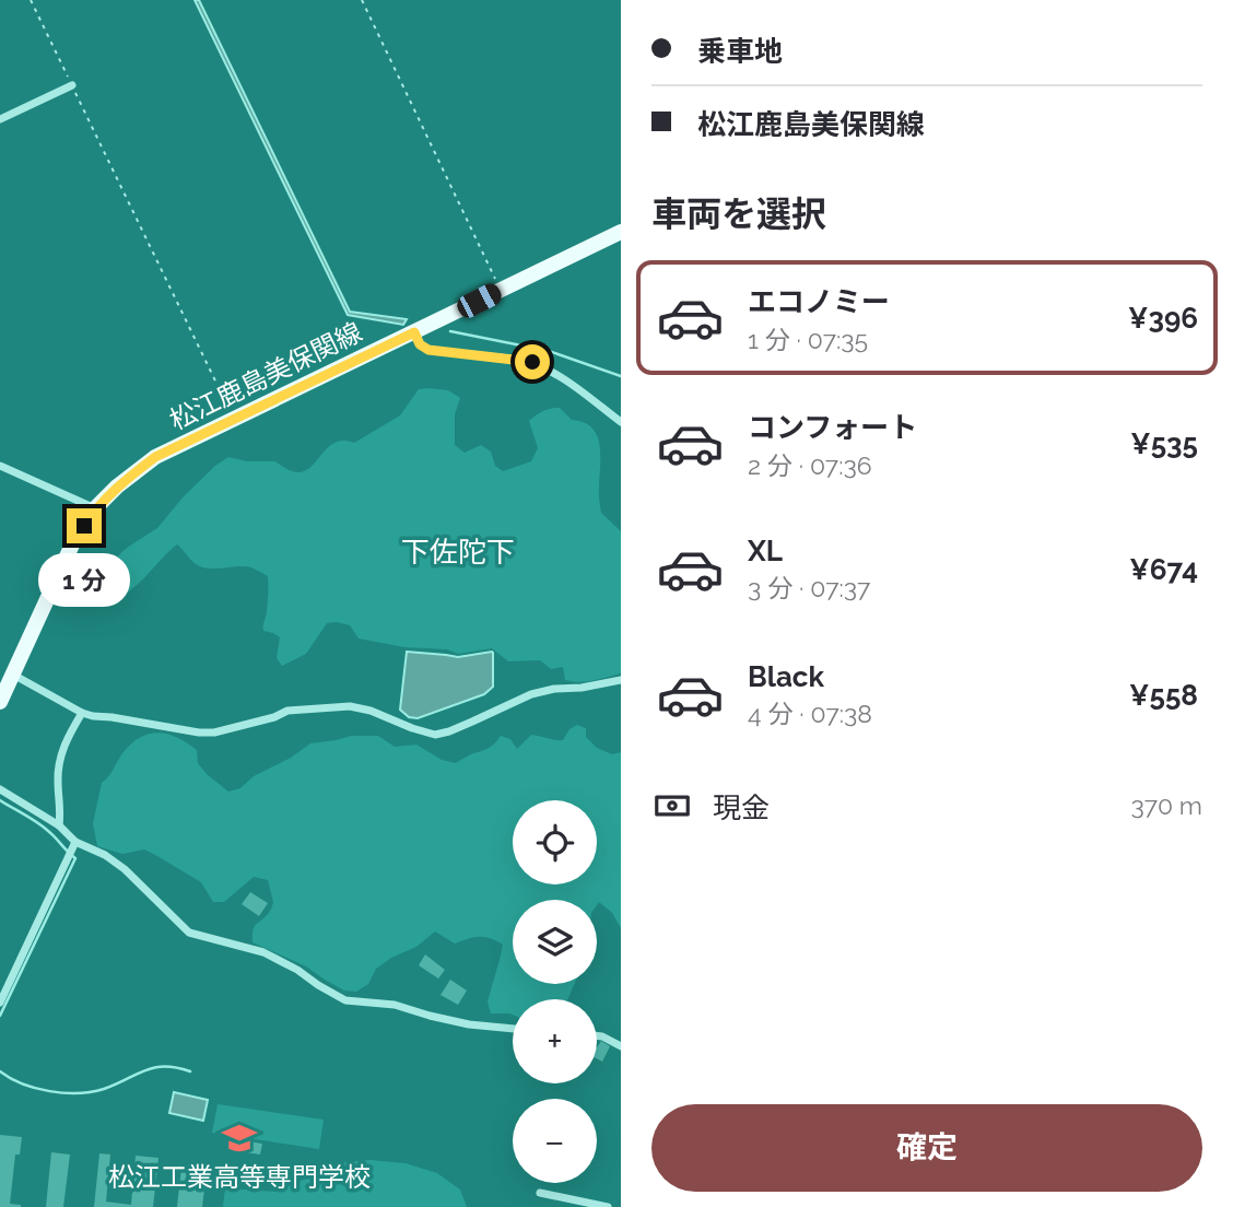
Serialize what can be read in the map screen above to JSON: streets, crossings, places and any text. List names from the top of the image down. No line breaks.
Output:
{"streets":{"main road":["松江鹿島美保関線"]},"districts":["下佐陀下"],"places":{"school or university":["松江工業高等専門学校"]},"page":{"banner":["乗車地","松江鹿島美保関線"],"heading":"車両を選択","list":[{"name":"エコノミー","note":"1 分 · 07:35","value":"¥396"},{"name":"コンフォート","note":"2 分 · 07:36","value":"¥535"},{"name":"XL","note":"3 分 · 07:37","value":"¥674"},{"name":"Black","note":"4 分 · 07:38","value":"¥558"}],"bubble":"1 分","pay":["現金","370 m"],"map_buttons":["+","−"],"buttons":"確定"}}
